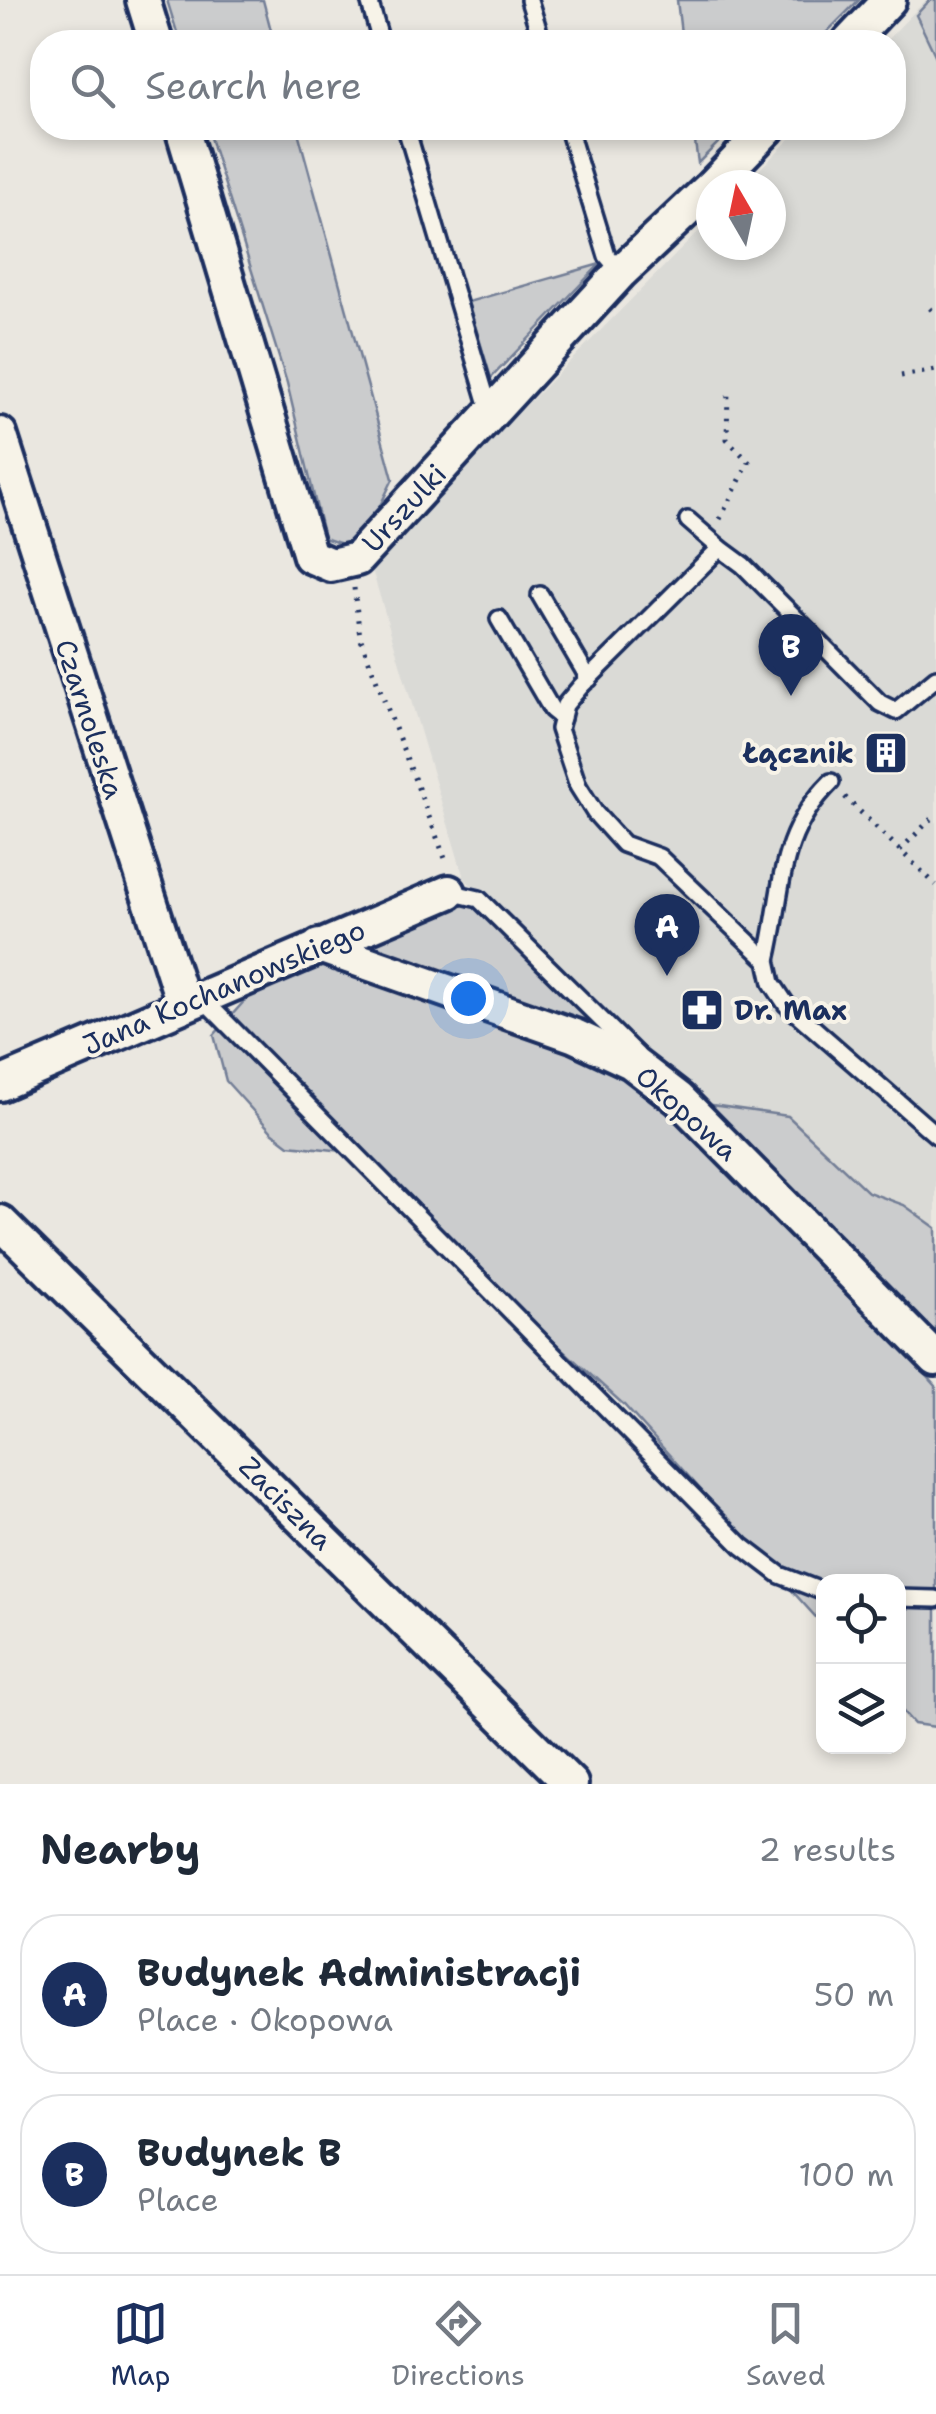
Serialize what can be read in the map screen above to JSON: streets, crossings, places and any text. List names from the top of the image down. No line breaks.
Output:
{"streets":{"street":["Urszulki","Czarnoleska","Jana Kochanowskiego","Okopowa","Zaciszna"]},"crossings":[["Czarnoleska","Jana Kochanowskiego"],["Jana Kochanowskiego","Okopowa"]],"places":{"building":["Łącznik"],"pharmacy":["Dr. Max"]},"north":"top","page":{"search":"Search here","pins":["B","A"],"heading":["Nearby","2 results"],"list":[{"mark":"A","name":"Budynek Administracji","note":"Place · Okopowa","value":"50 m"},{"mark":"B","name":"Budynek B","note":"Place","value":"100 m"}],"nav":["Map","Directions","Saved"]}}
